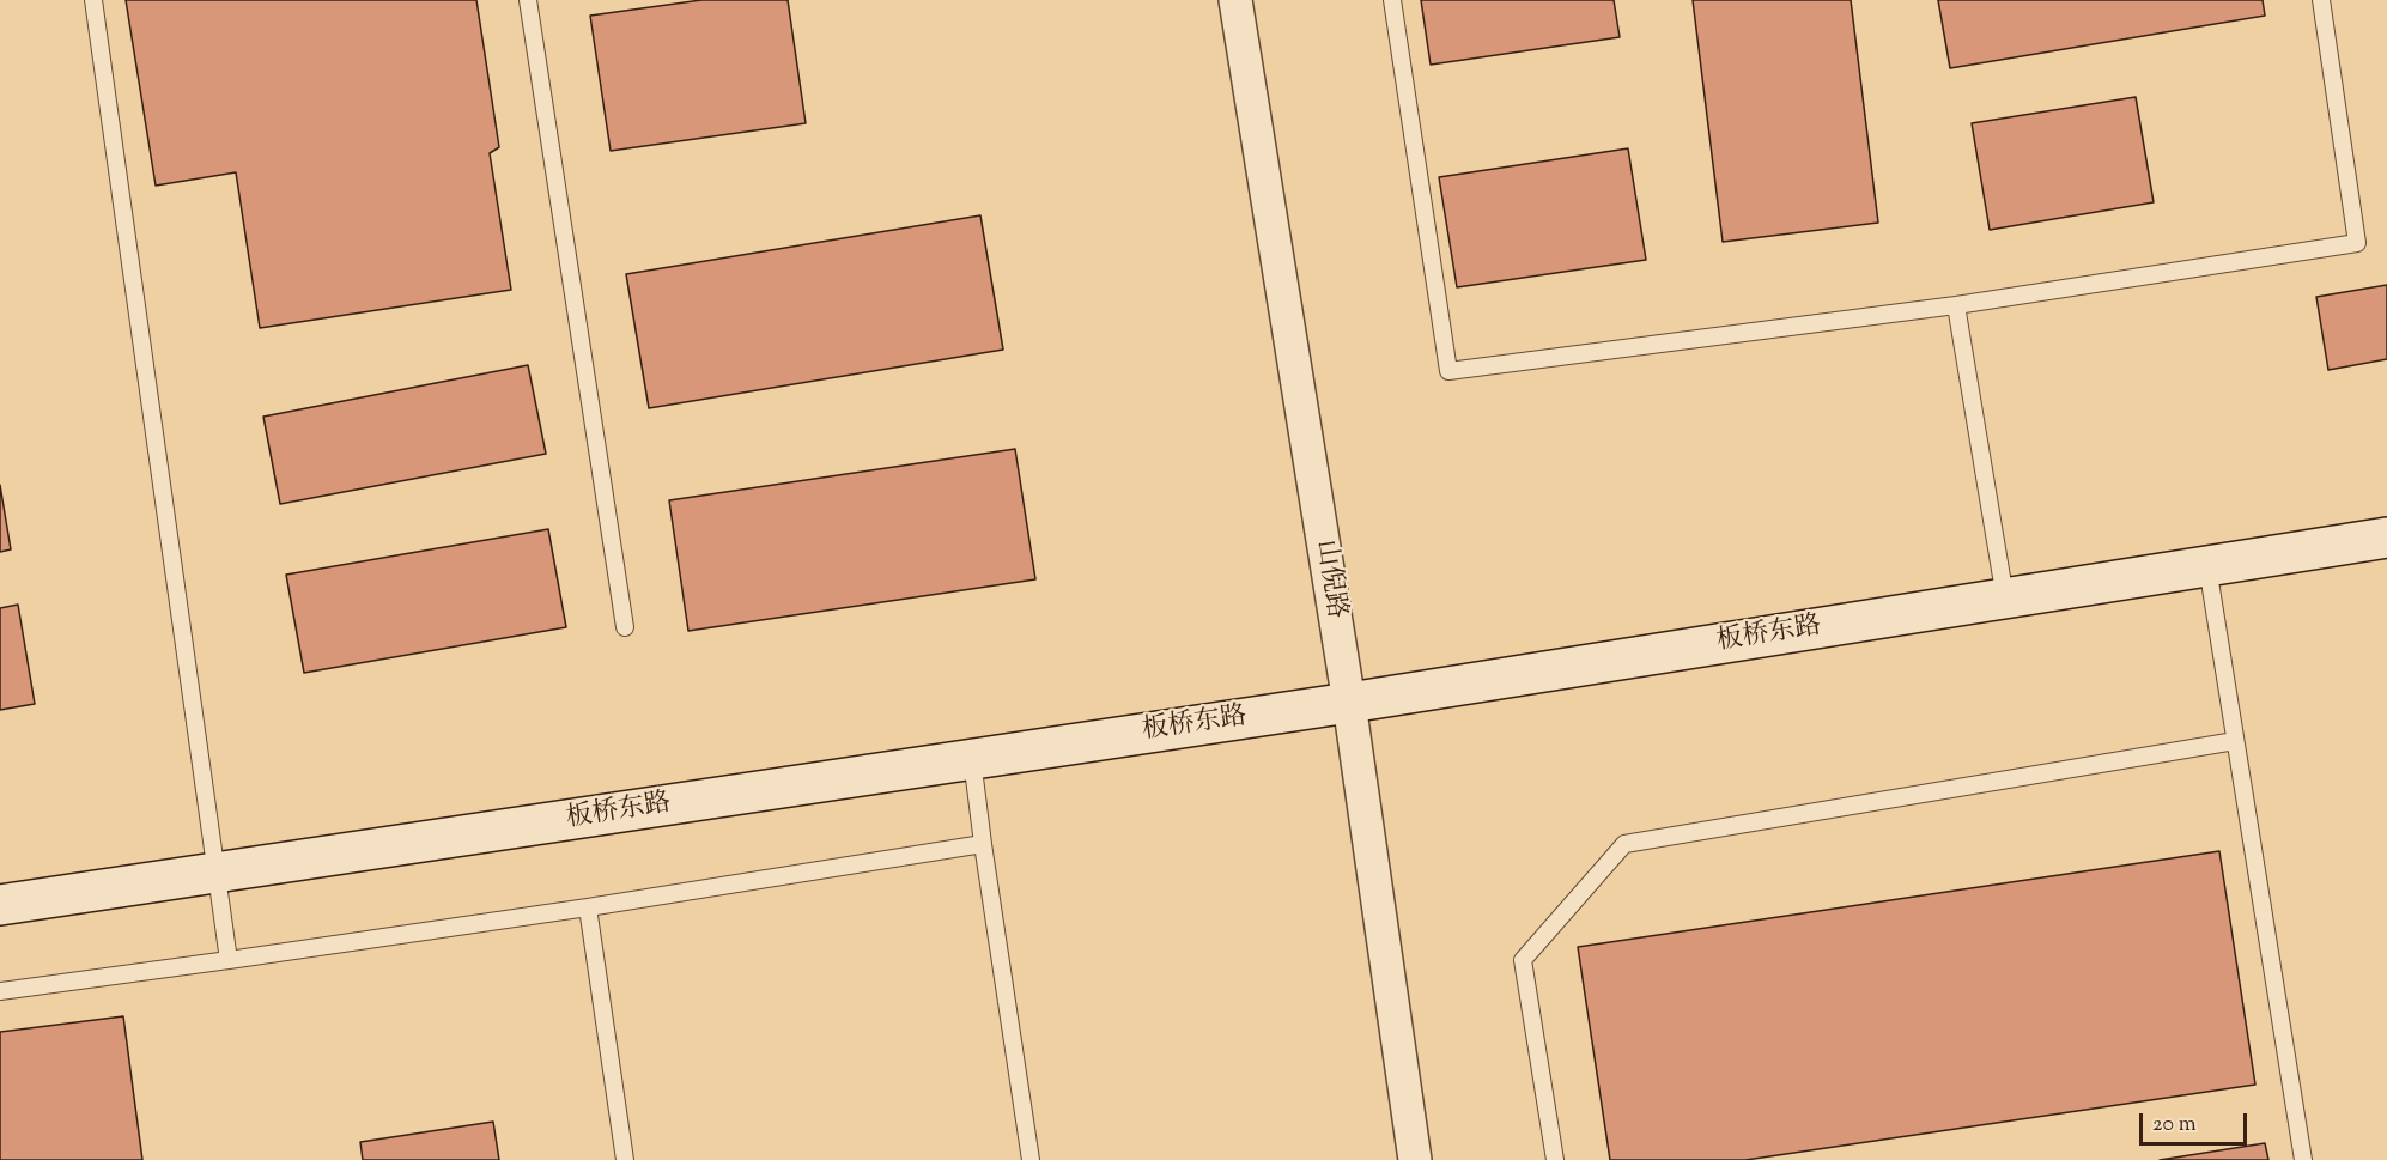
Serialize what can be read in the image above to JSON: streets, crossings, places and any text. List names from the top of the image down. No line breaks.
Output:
{"streets":{"street":["山倪路","板桥东路"]},"crossings":[["山倪路","板桥东路"]],"scale_bar":"20 m"}
